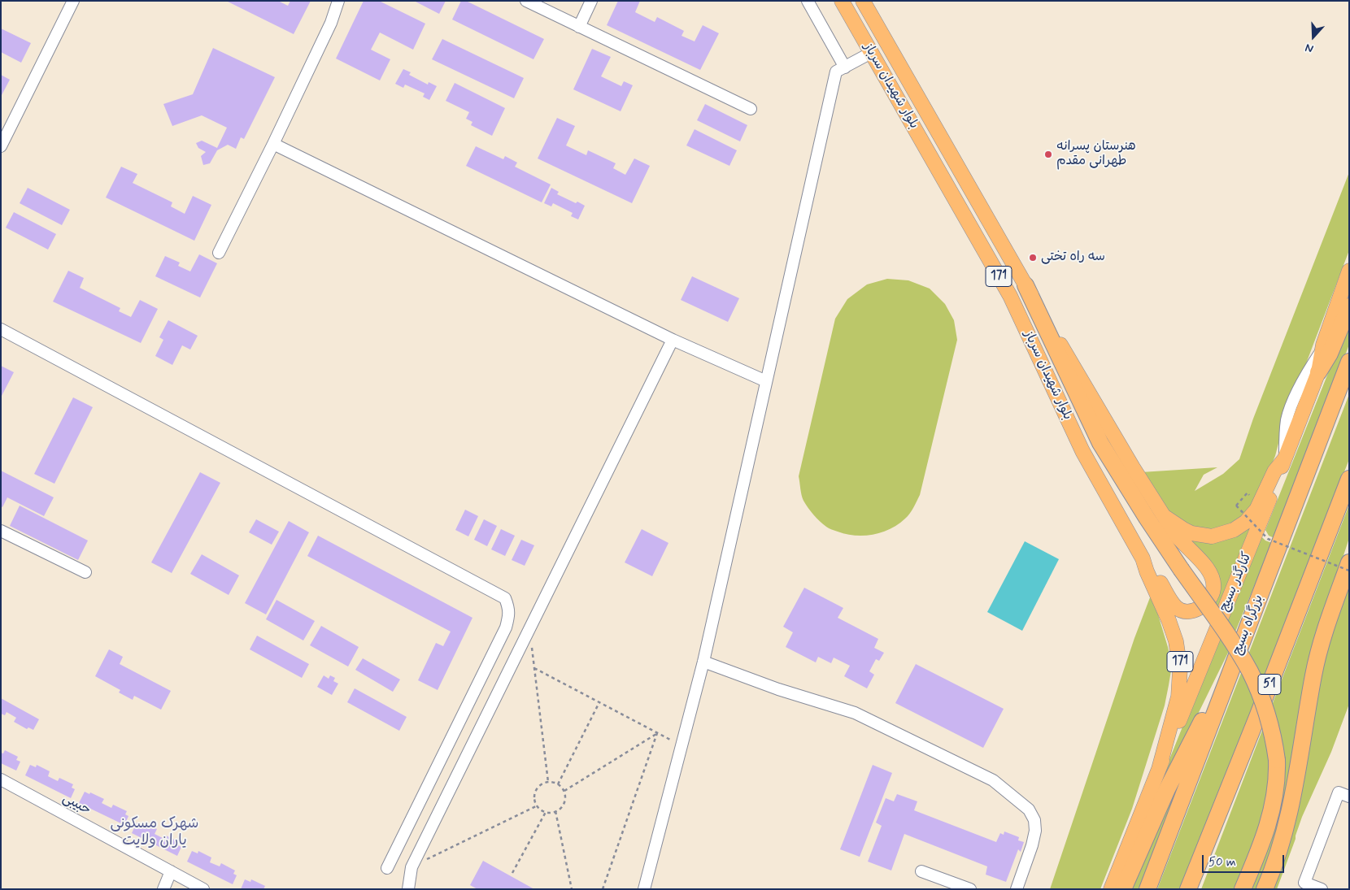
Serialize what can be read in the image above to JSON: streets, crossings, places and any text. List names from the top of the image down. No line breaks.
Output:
{"streets":{"highway":["بزرگراه بسیج","51"],"main road":["بلوار شهیدان سرباز","171","کنارگذر بسیج"],"street":["حبیبی"]},"crossings":[["بلوار شهیدان سرباز","کنارگذر بسیج"]],"districts":["شهرک مسکونی یاران ولایت"],"places":["هنرستان پسرانه طهرانی مقدم","سه راه تختی"],"scale_bar":"50 m","north":"bottom"}
